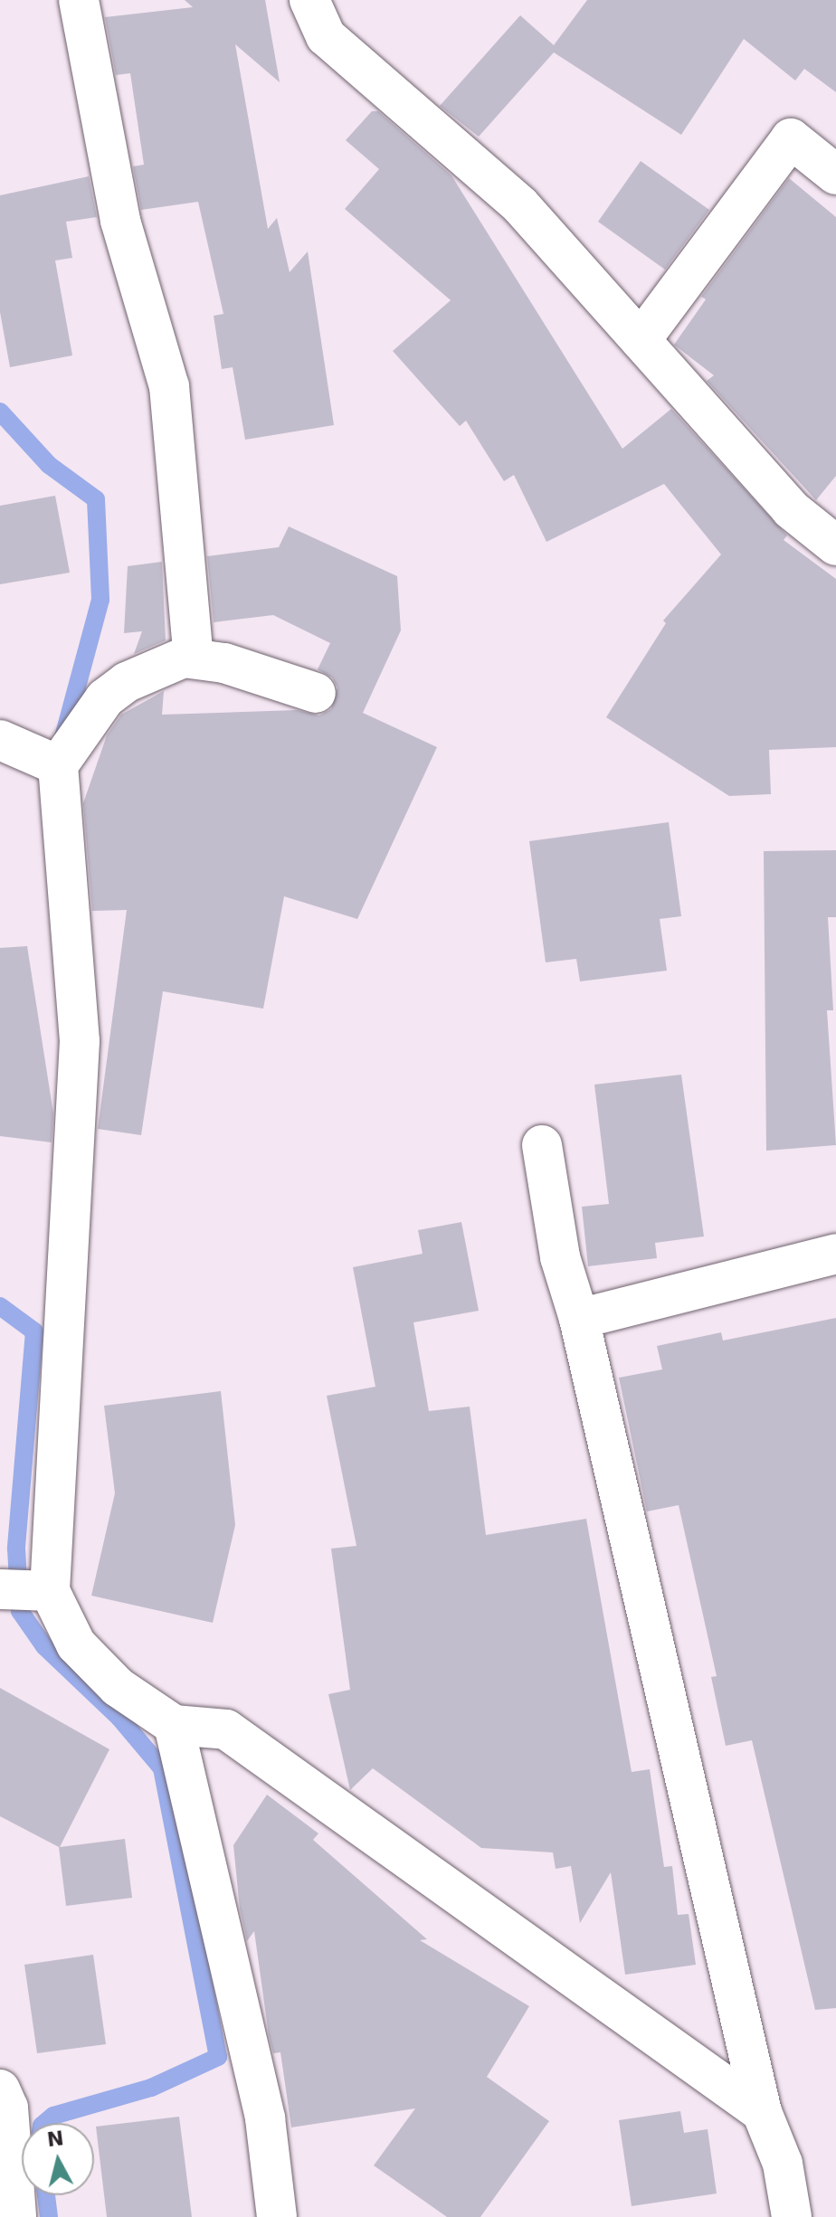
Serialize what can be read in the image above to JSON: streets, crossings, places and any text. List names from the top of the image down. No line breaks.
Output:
{"north":"top"}
